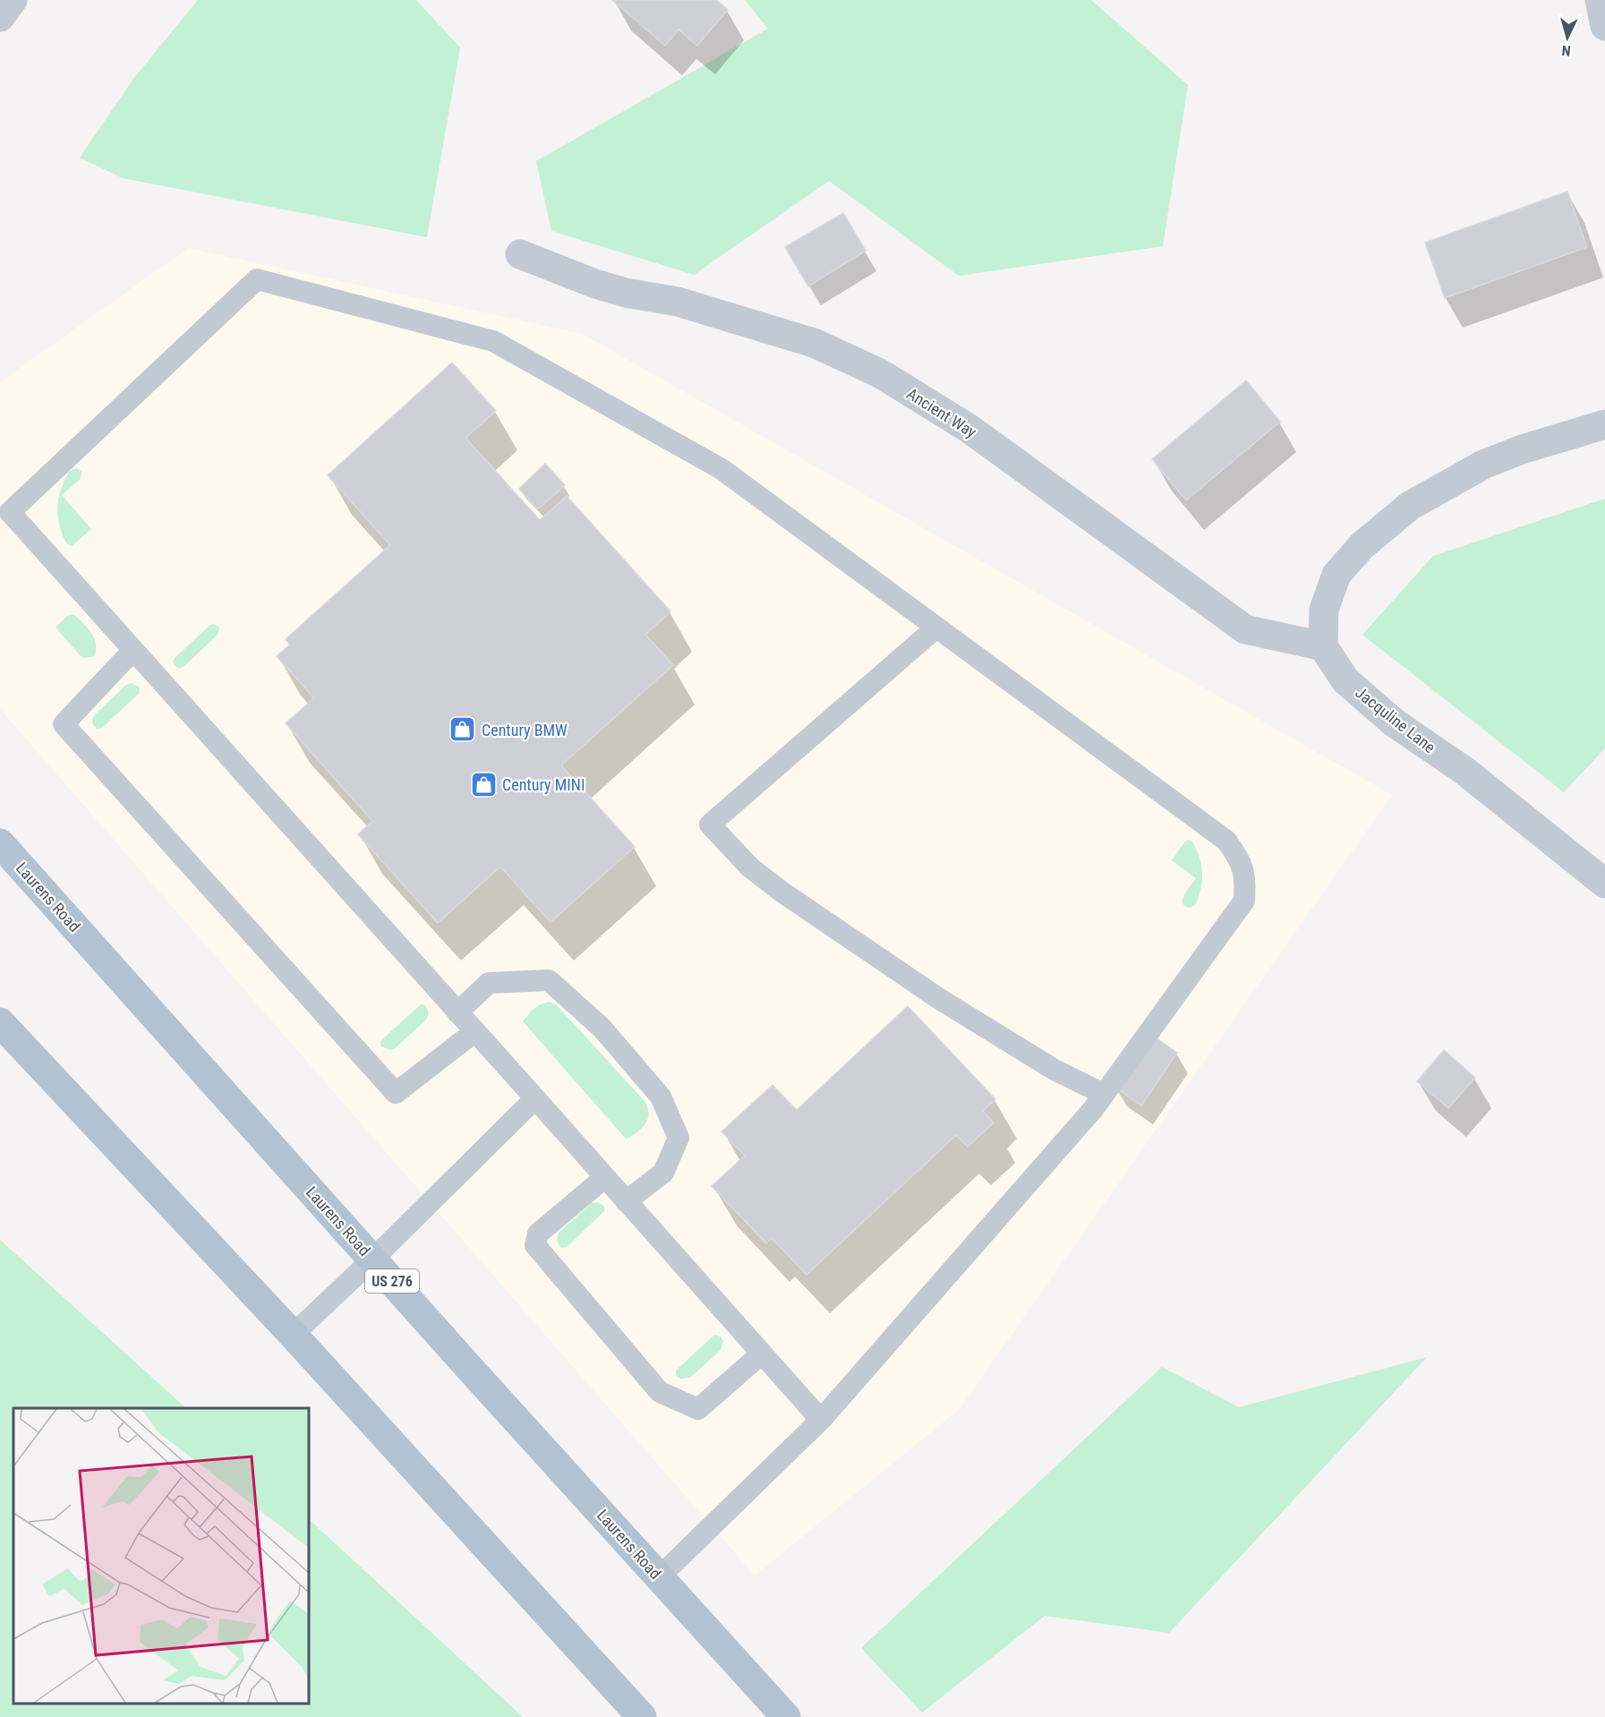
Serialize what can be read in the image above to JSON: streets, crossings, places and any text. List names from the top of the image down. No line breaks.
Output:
{"streets":{"main road":["Laurens Road","US 276"],"street":["Ancient Way","Jacquline Lane"]},"crossings":[["Ancient Way","Jacquline Lane"]],"places":{"shop":["Century BMW","Century MINI"]},"north":"bottom"}
